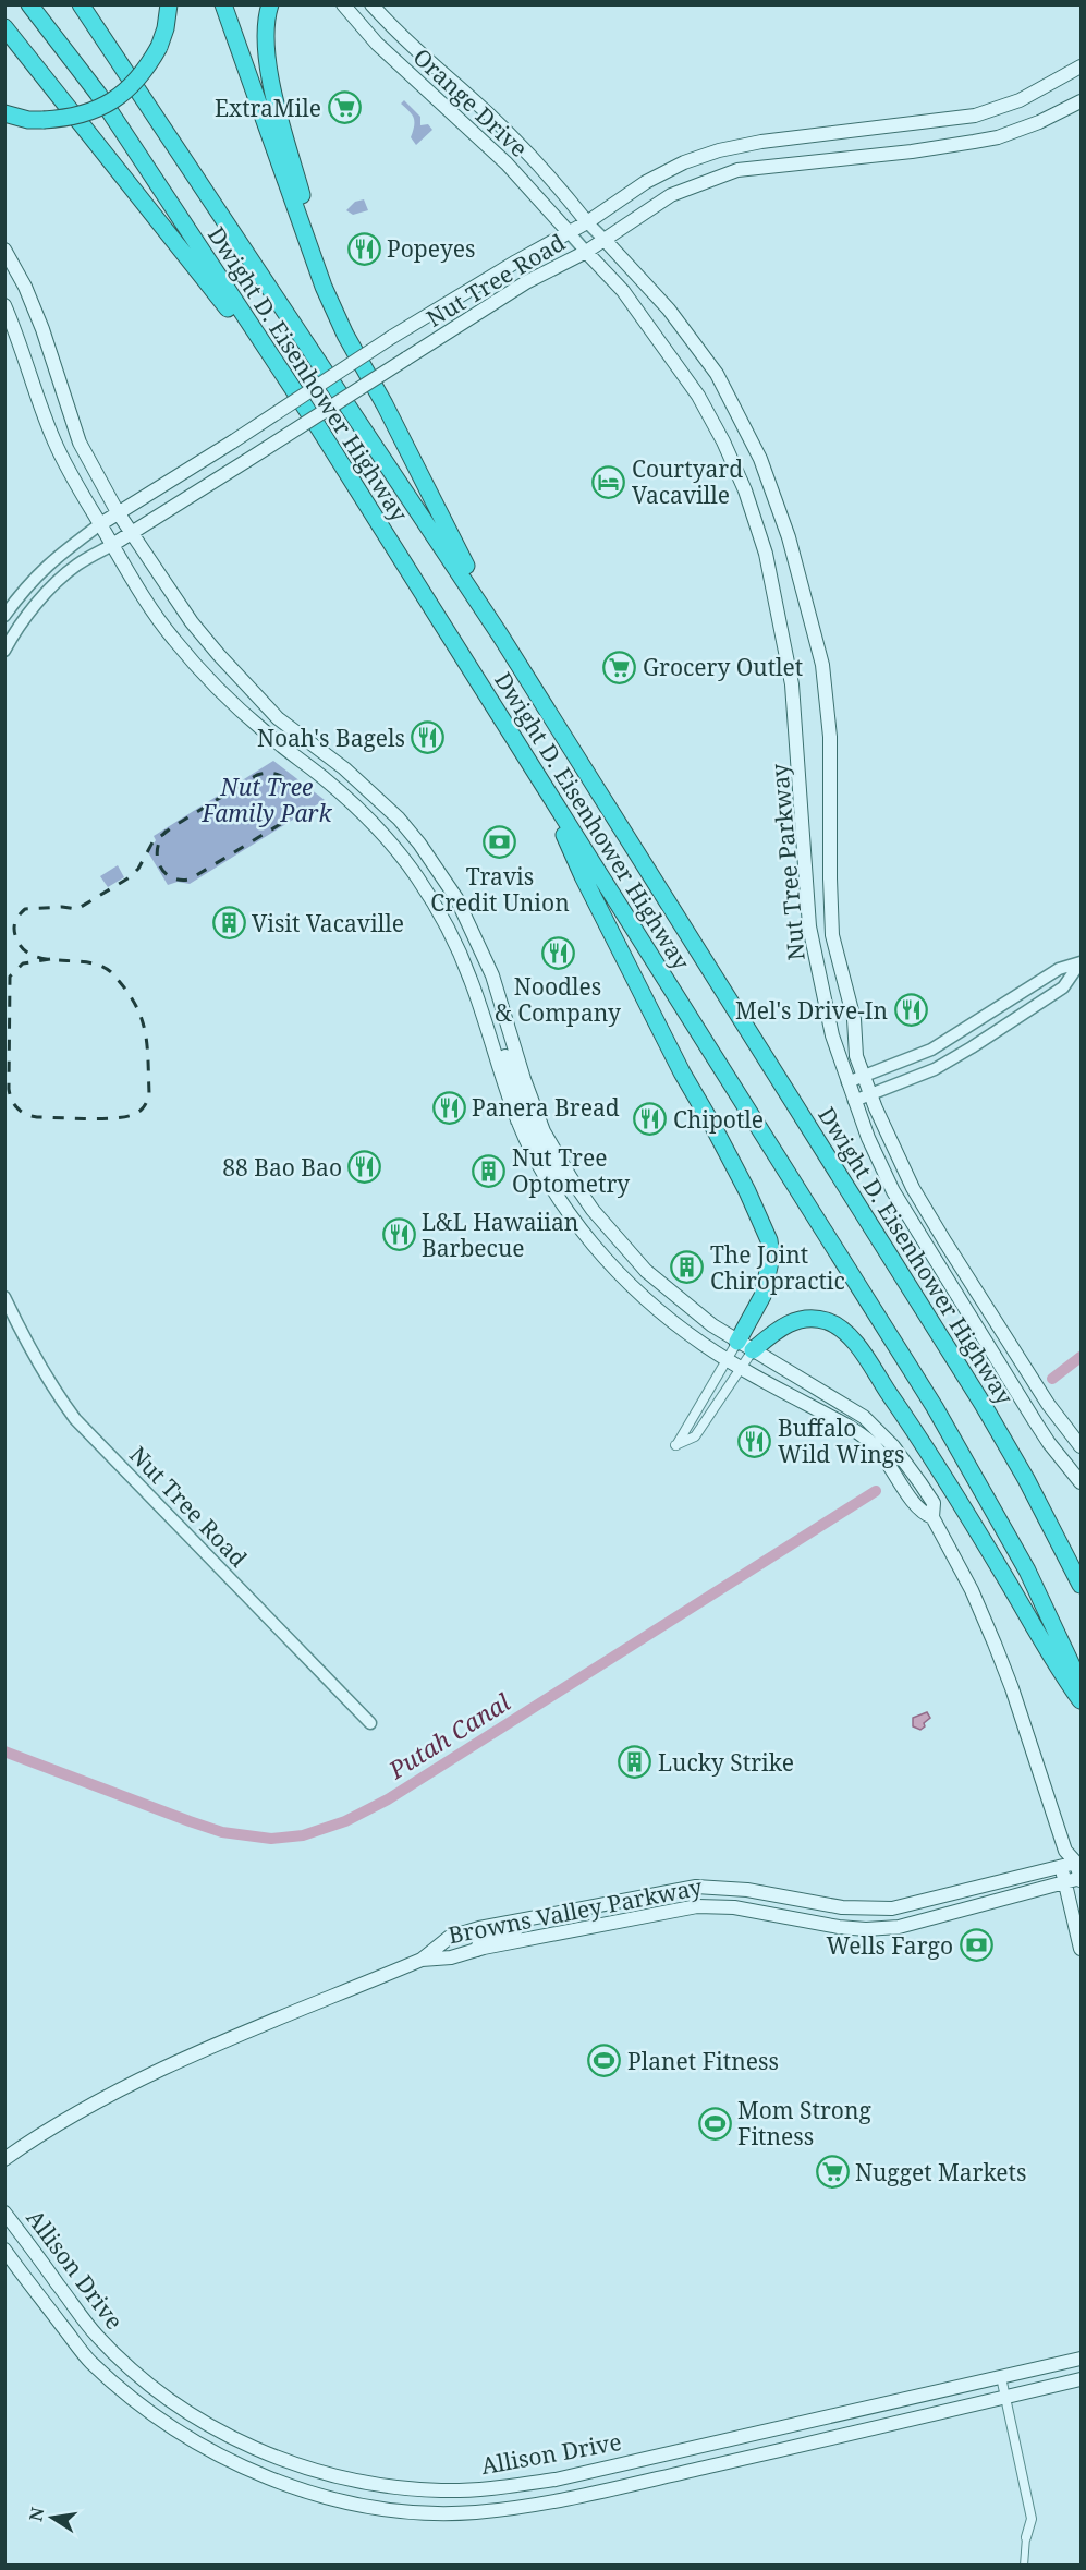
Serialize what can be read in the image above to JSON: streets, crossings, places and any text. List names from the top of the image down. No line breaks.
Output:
{"streets":{"highway":["Dwight D. Eisenhower Highway"],"main road":["Orange Drive","Nut Tree Road","Nut Tree Parkway","Browns Valley Parkway","Allison Drive"]},"crossings":[["Orange Drive","Nut Tree Road"],["Orange Drive","Nut Tree Parkway"],["Nut Tree Road","Nut Tree Parkway"]],"water":["Putah Canal"],"parks":["Nut Tree Family Park"],"places":{"supermarket":["ExtraMile","Grocery Outlet","Nugget Markets"],"restaurant":["Popeyes","Noah's Bagels","Noodles & Company","Mel's Drive-In","Panera Bread","Chipotle","88 Bao Bao","L&L Hawaiian Barbecue","Buffalo Wild Wings"],"hotel":["Courtyard Vacaville"],"bank":["Travis Credit Union","Wells Fargo"],"building":["Visit Vacaville","Nut Tree Optometry","The Joint Chiropractic","Lucky Strike"],"sports":["Planet Fitness","Mom Strong Fitness"]},"north":"left"}
